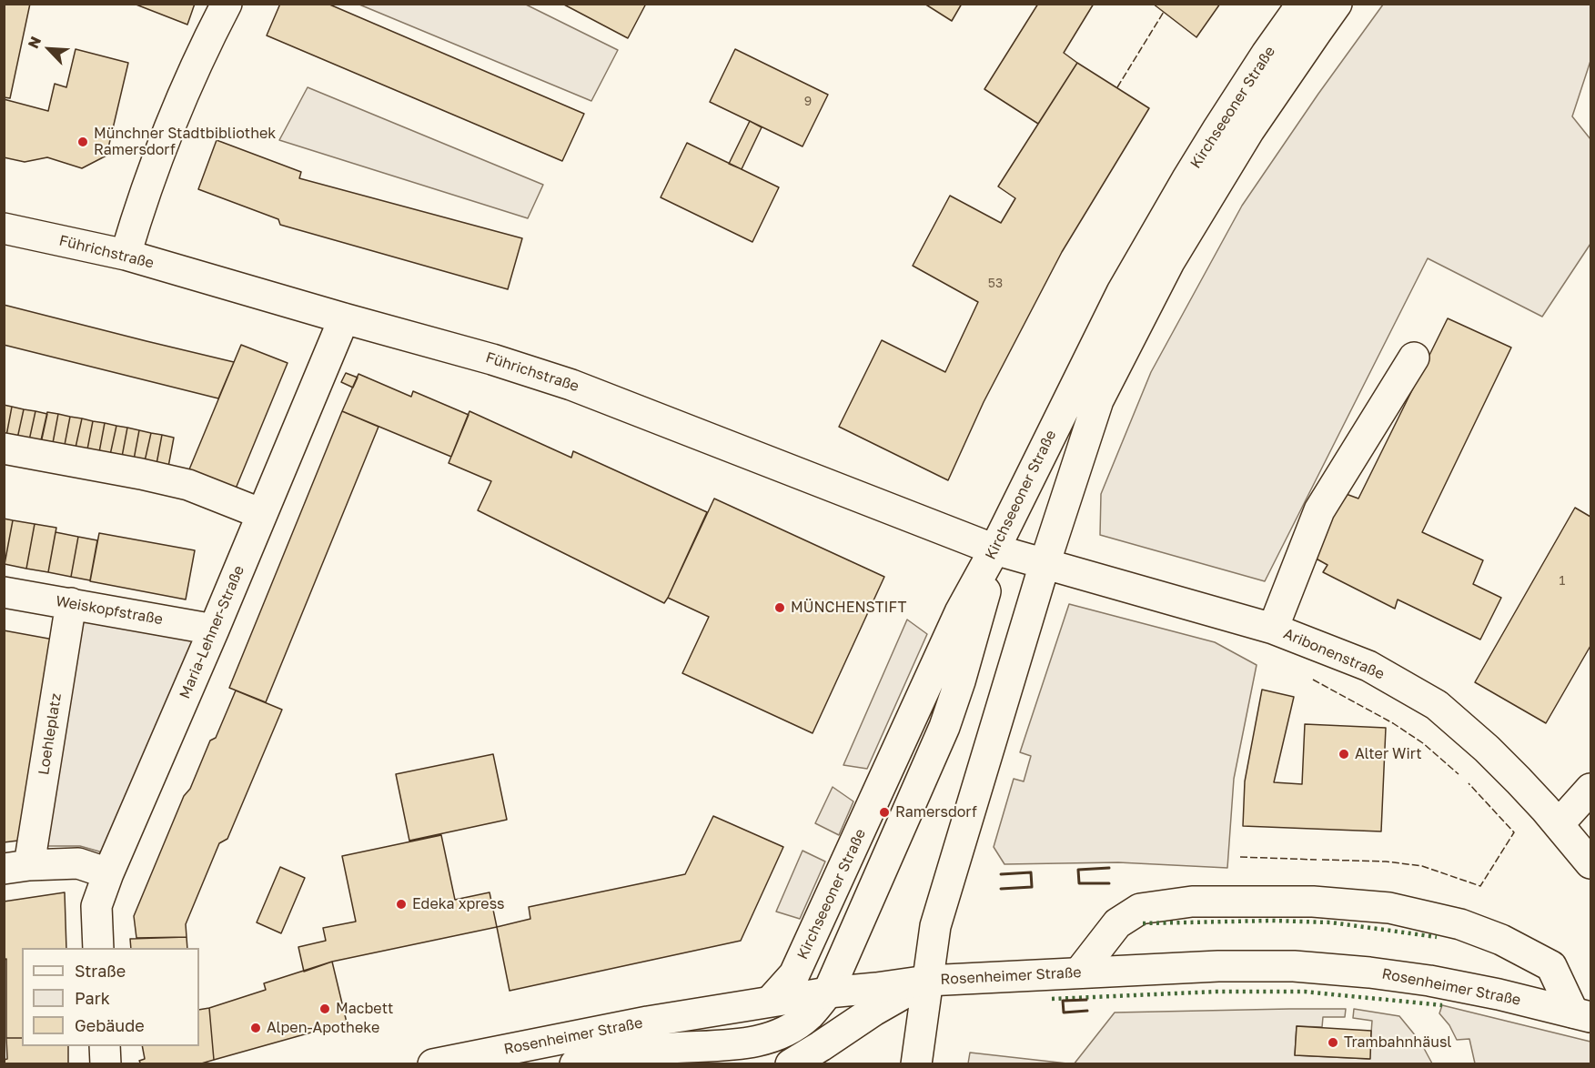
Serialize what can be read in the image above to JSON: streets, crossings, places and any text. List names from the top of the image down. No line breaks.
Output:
{"streets":{"street":["Kirchseeoner Straße","Führichstraße","Weiskopfstraße","Maria-Lehner-Straße","Aribonenstraße","Loehleplatz","Rosenheimer Straße"]},"crossings":[["Kirchseeoner Straße","Führichstraße"],["Kirchseeoner Straße","Aribonenstraße"],["Kirchseeoner Straße","Rosenheimer Straße"],["Führichstraße","Maria-Lehner-Straße"],["Führichstraße","Aribonenstraße"],["Weiskopfstraße","Maria-Lehner-Straße"],["Weiskopfstraße","Loehleplatz"]],"places":["Münchner Stadtbibliothek Ramersdorf","MÜNCHENSTIFT","Alter Wirt","Ramersdorf","Edeka xpress","Macbett","Alpen-Apotheke","Trambahnhäusl"],"house_numbers":["9","53","1"],"legend":["Straße","Park","Gebäude"],"north":"top left"}
